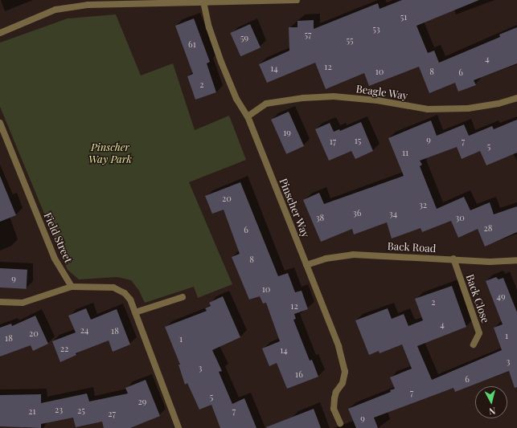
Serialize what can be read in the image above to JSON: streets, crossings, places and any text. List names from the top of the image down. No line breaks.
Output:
{"streets":{"street":["Beagle Way","Pinscher Way","Field Street","Back Road","Back Close"]},"crossings":[["Beagle Way","Pinscher Way"],["Pinscher Way","Back Road"],["Back Road","Back Close"]],"parks":["Pinscher Way Park"],"house_numbers":["51","53","57","59","55","61","4","12","14","10","8","6","2","19","9","15","17","7","5","11","20","32","36","34","38","30","28","6","8","9","10","49","2","12","4","24","18","20","1","18","1","22","14","3","3","16","6","7","5","29","23","25","21","7","27","9"],"north":"bottom"}
